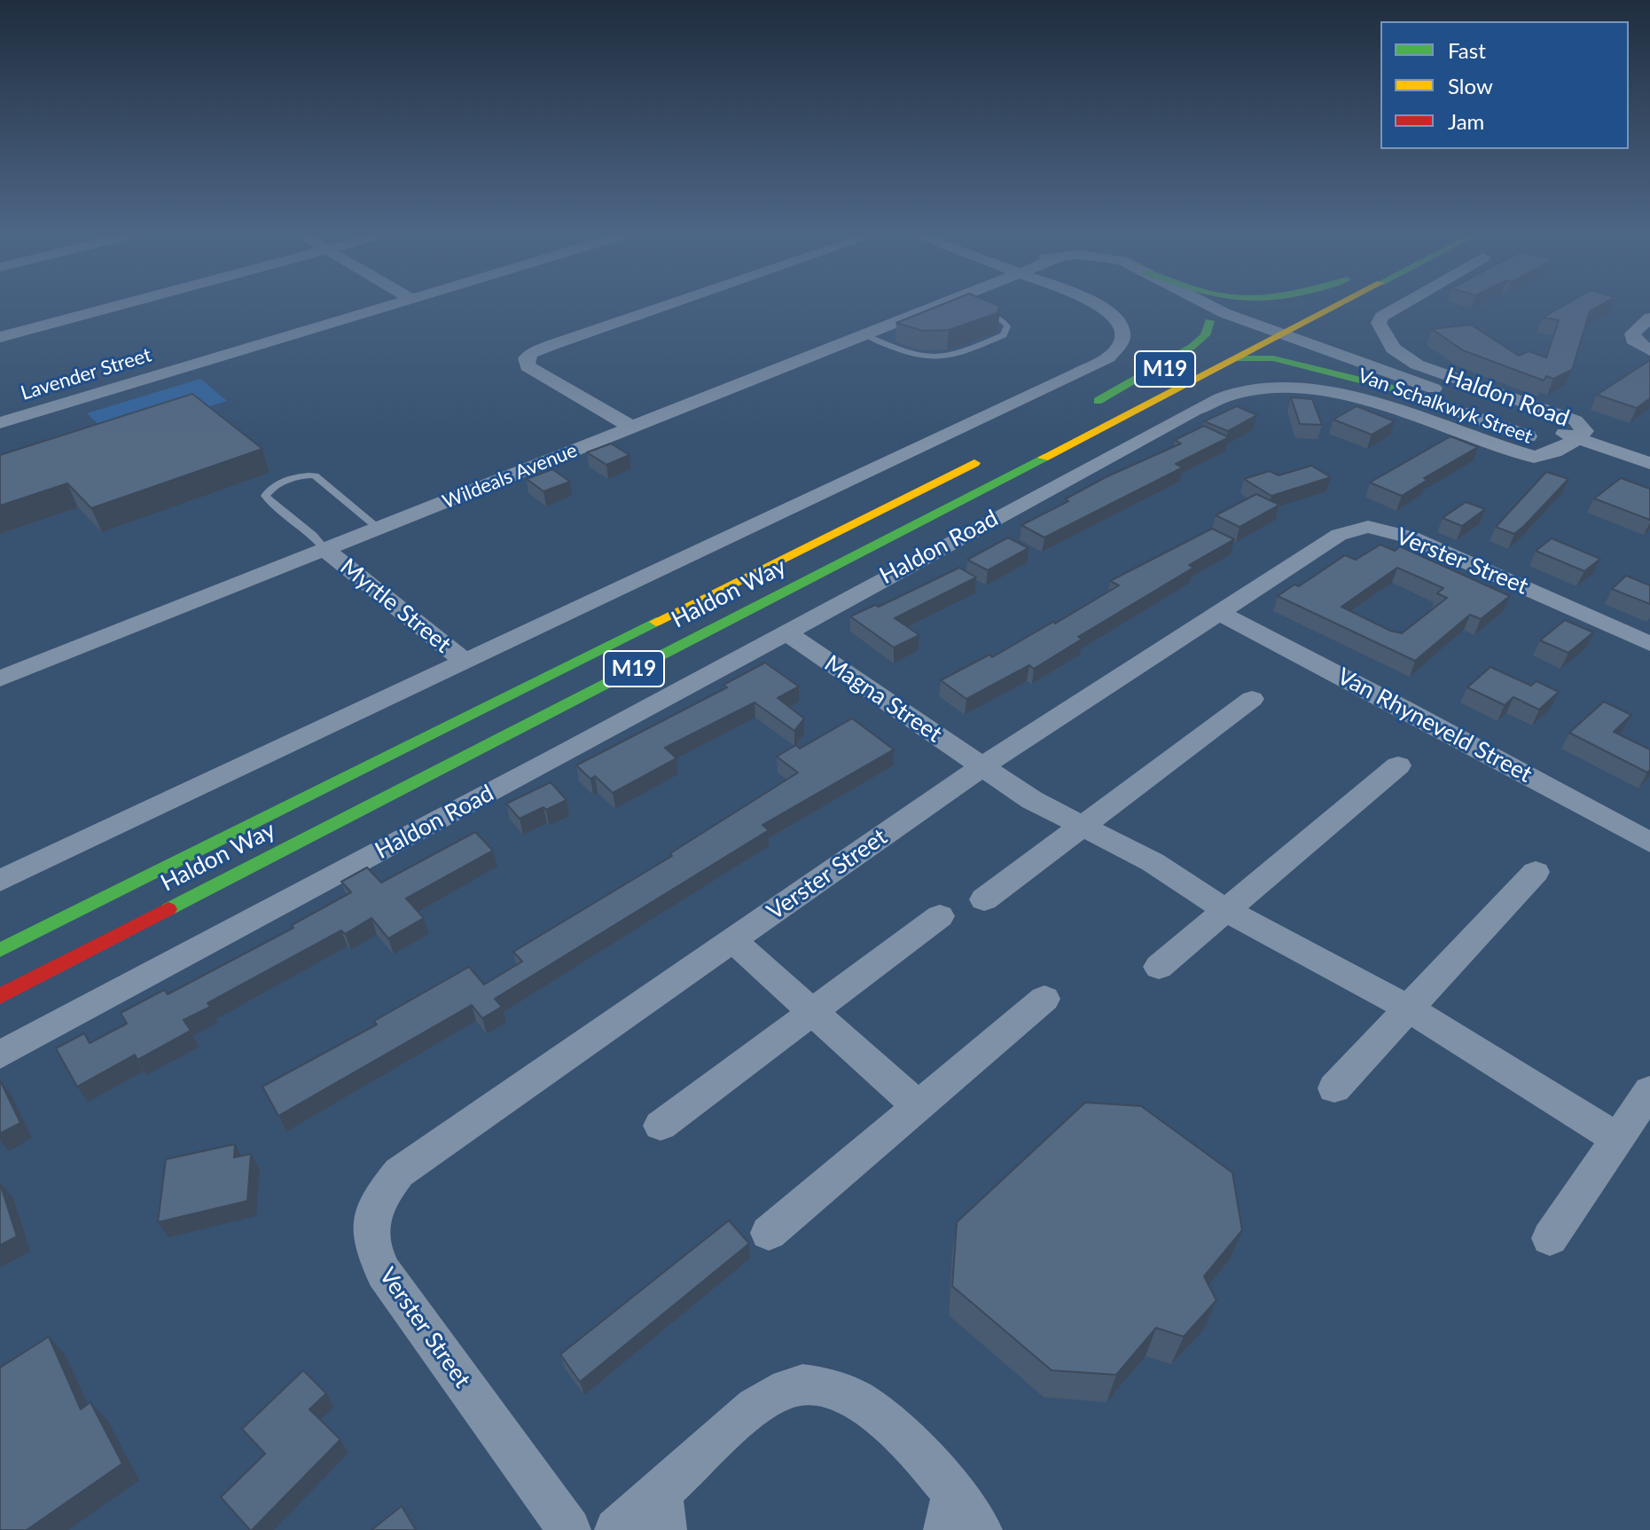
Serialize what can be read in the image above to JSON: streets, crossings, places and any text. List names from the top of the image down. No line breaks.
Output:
{"streets":{"highway":["M19","Haldon Way"],"street":["Lavender Street","Haldon Road","Van Schalkwyk Street","Wildeals Avenue","Verster Street","Myrtle Street","Magna Street","Van Rhyneveld Street"]},"crossings":[["M19","Van Schalkwyk Street"],["Haldon Road","Van Schalkwyk Street"],["Haldon Road","Magna Street"],["Van Schalkwyk Street","Haldon Way"],["Wildeals Avenue","Myrtle Street"],["Verster Street","Magna Street"],["Verster Street","Van Rhyneveld Street"]],"legend":["Fast","Slow","Jam"]}
